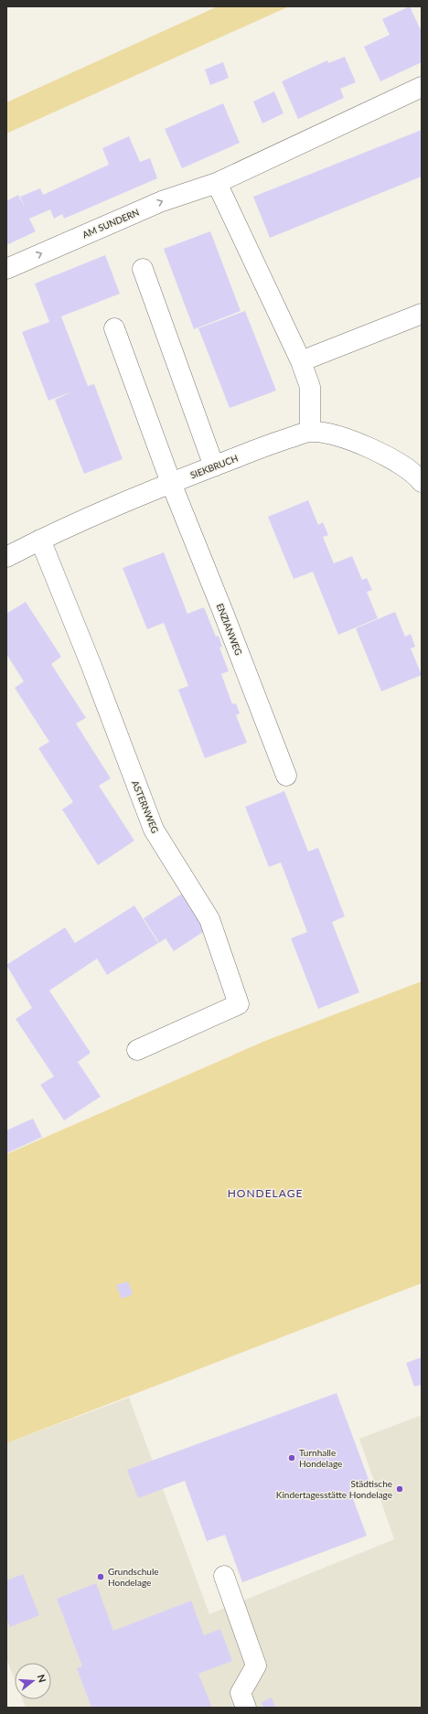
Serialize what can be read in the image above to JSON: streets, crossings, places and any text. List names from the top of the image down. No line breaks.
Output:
{"streets":{"street":["AM SUNDERN","SIEKBRUCH","ENZIANWEG","ASTERNWEG"]},"crossings":[["SIEKBRUCH","ENZIANWEG"],["SIEKBRUCH","ASTERNWEG"]],"one_way":["AM SUNDERN"],"districts":["HONDELAGE"],"places":["Turnhalle Hondelage","Städtische Kindertagesstätte Hondelage","Grundschule Hondelage"],"north":"right"}
